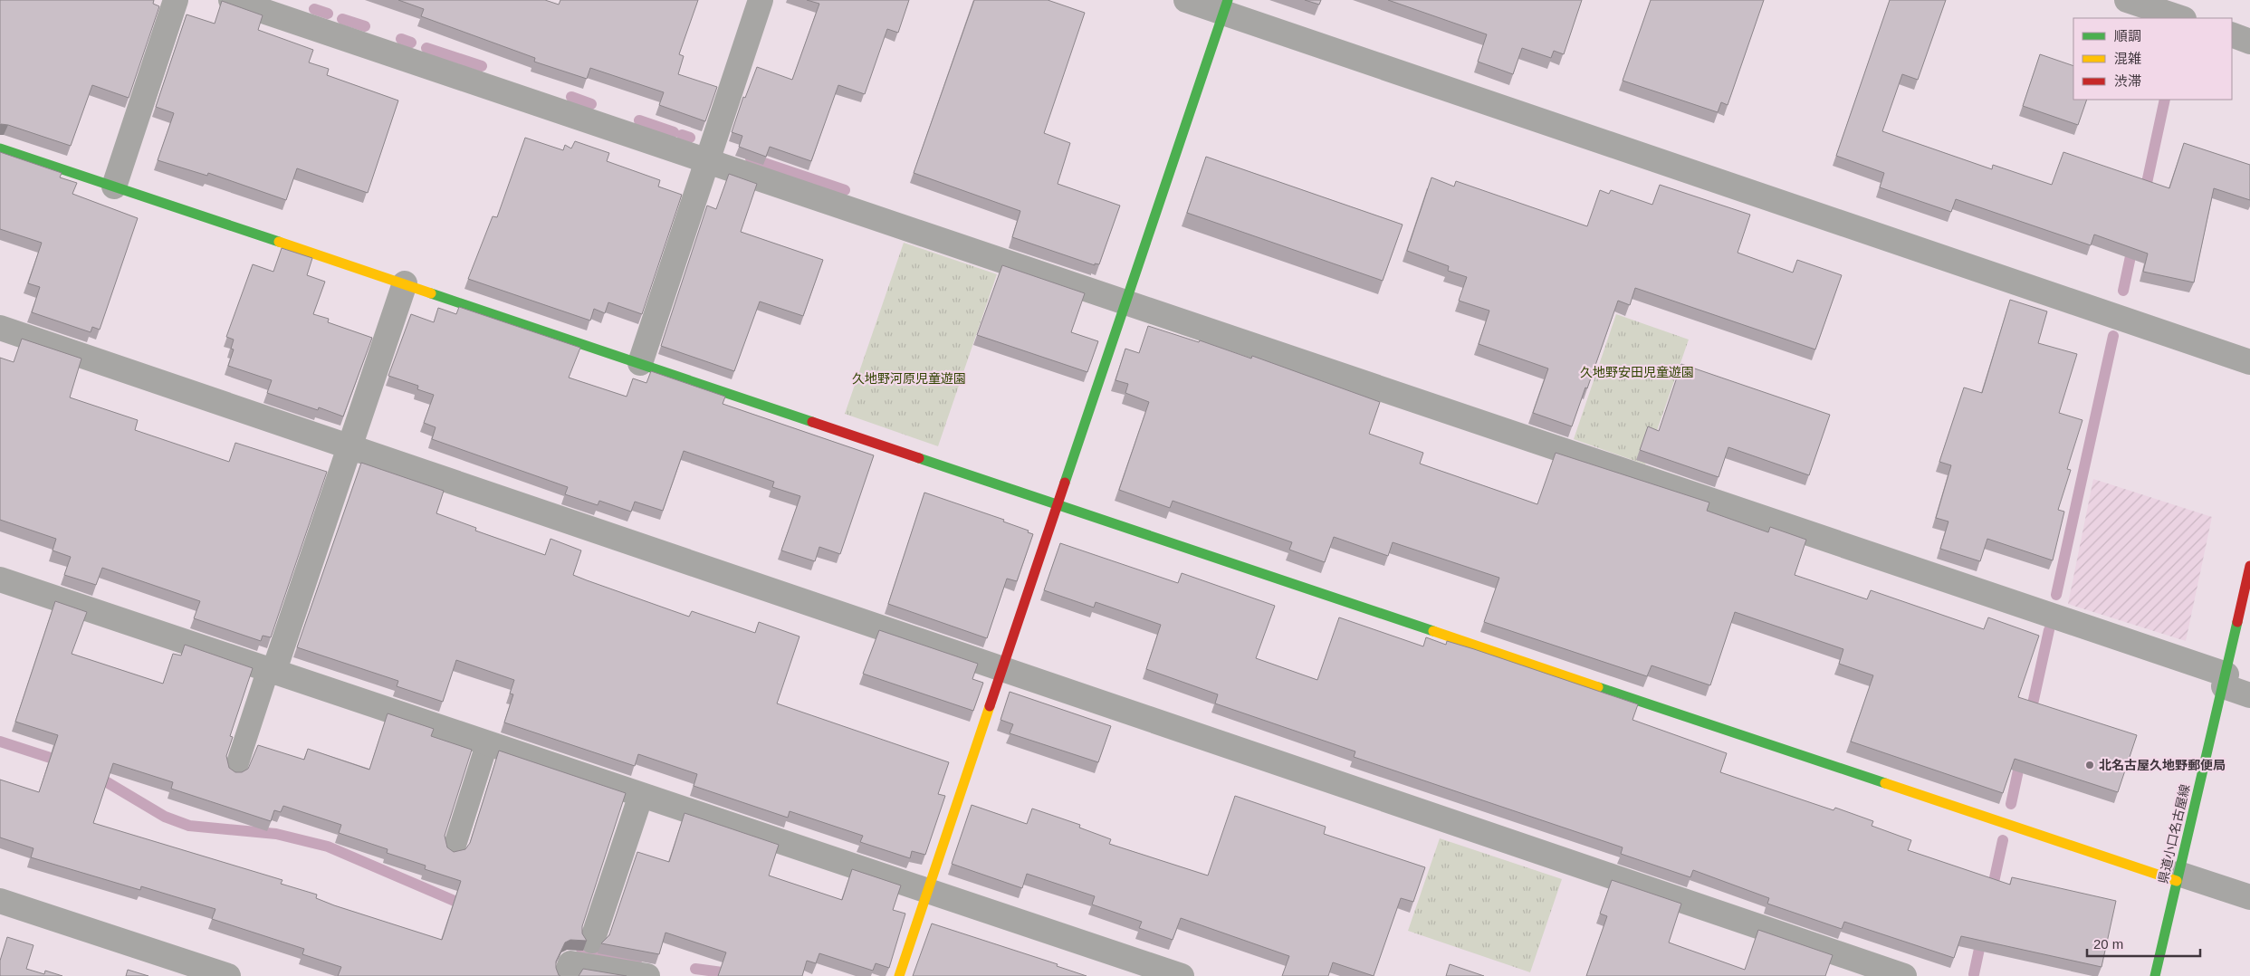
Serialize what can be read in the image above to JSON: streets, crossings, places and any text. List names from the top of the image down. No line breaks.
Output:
{"streets":{"street":["県道小口名古屋線"]},"parks":["久地野安田児童遊園","久地野河原児童遊園"],"places":["北名古屋久地野郵便局"],"legend":["順調","混雑","渋滞"],"scale_bar":"20 m"}
